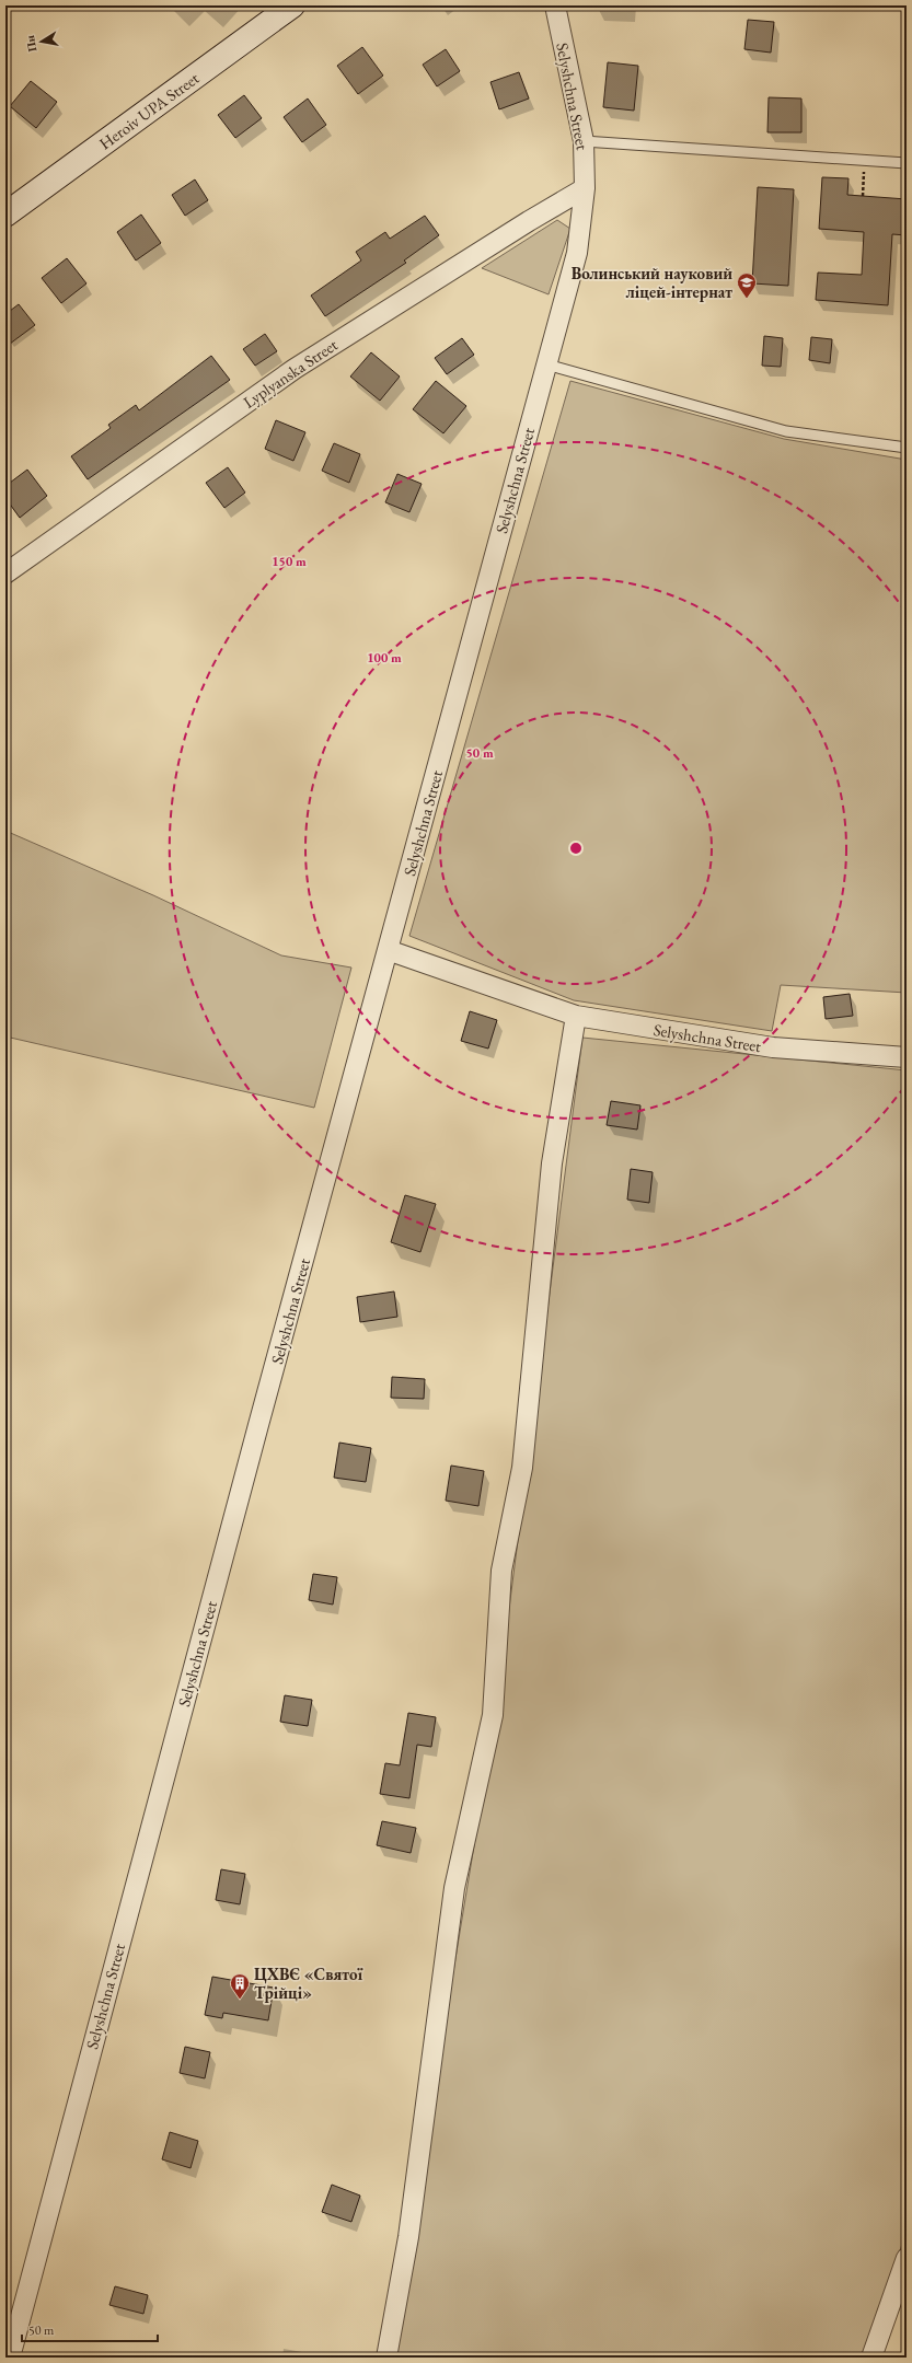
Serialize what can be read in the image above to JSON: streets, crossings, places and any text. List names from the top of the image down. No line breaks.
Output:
{"streets":{"street":["Selyshchna Street","Heroiv UPA Street","Lyplyanska Street"]},"crossings":[["Selyshchna Street","Lyplyanska Street"]],"places":{"school or university":["Волинський науковий ліцей-інтернат"],"building":["ЦХВЄ «Святої Трійці»"]},"scale_bar":"50 m","north":"left","rings":["150 m","100 m","50 m"]}
